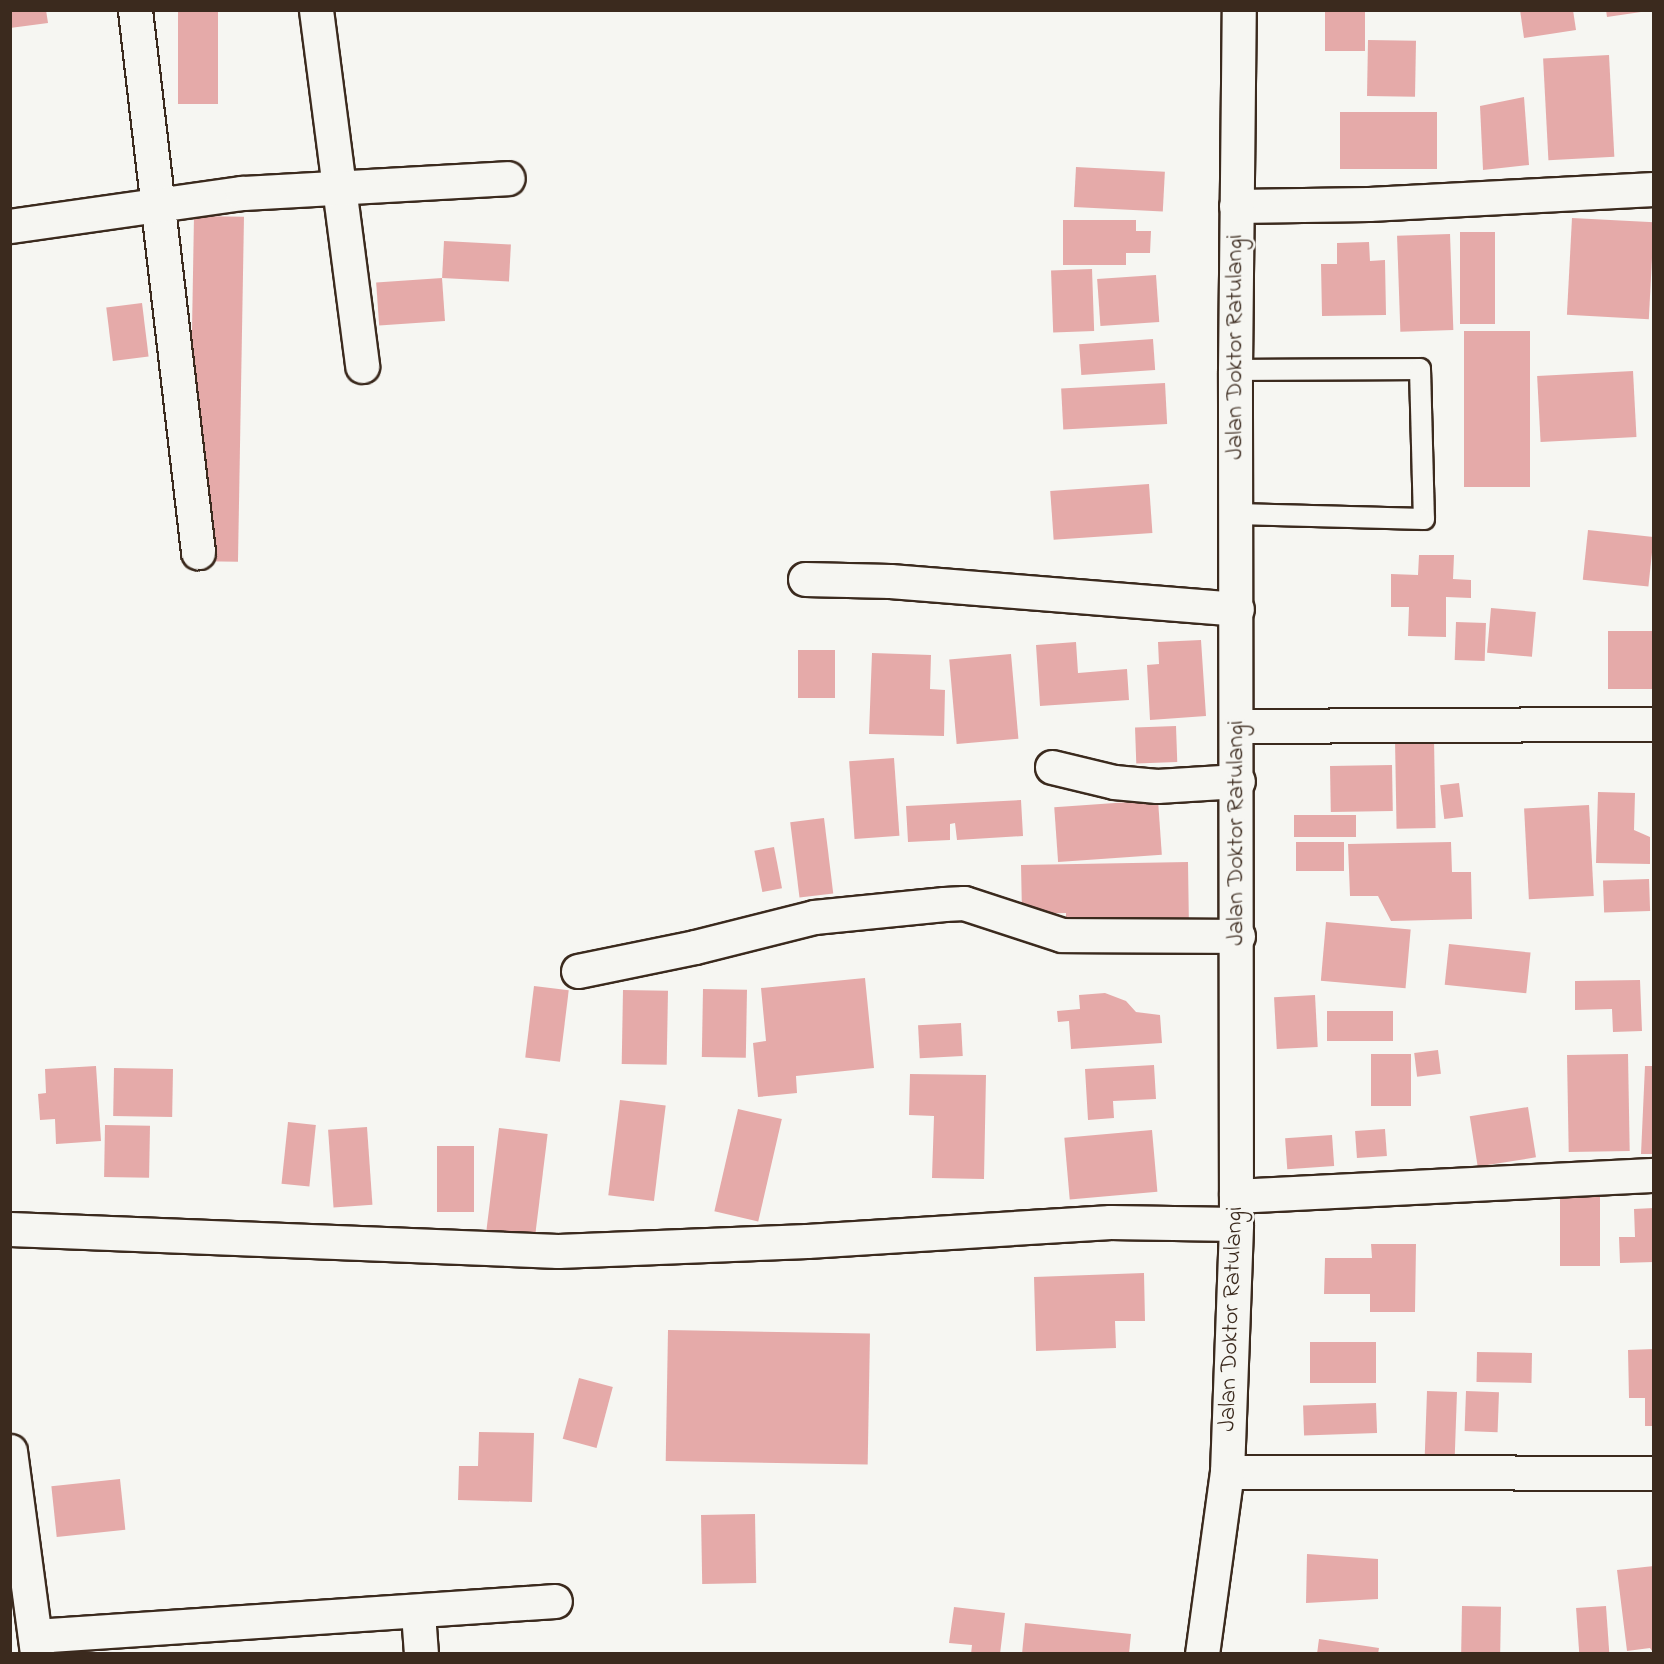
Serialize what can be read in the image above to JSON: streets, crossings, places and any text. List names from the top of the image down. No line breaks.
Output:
{"streets":{"main road":["Jalan Doktor Ratulangi"]}}
